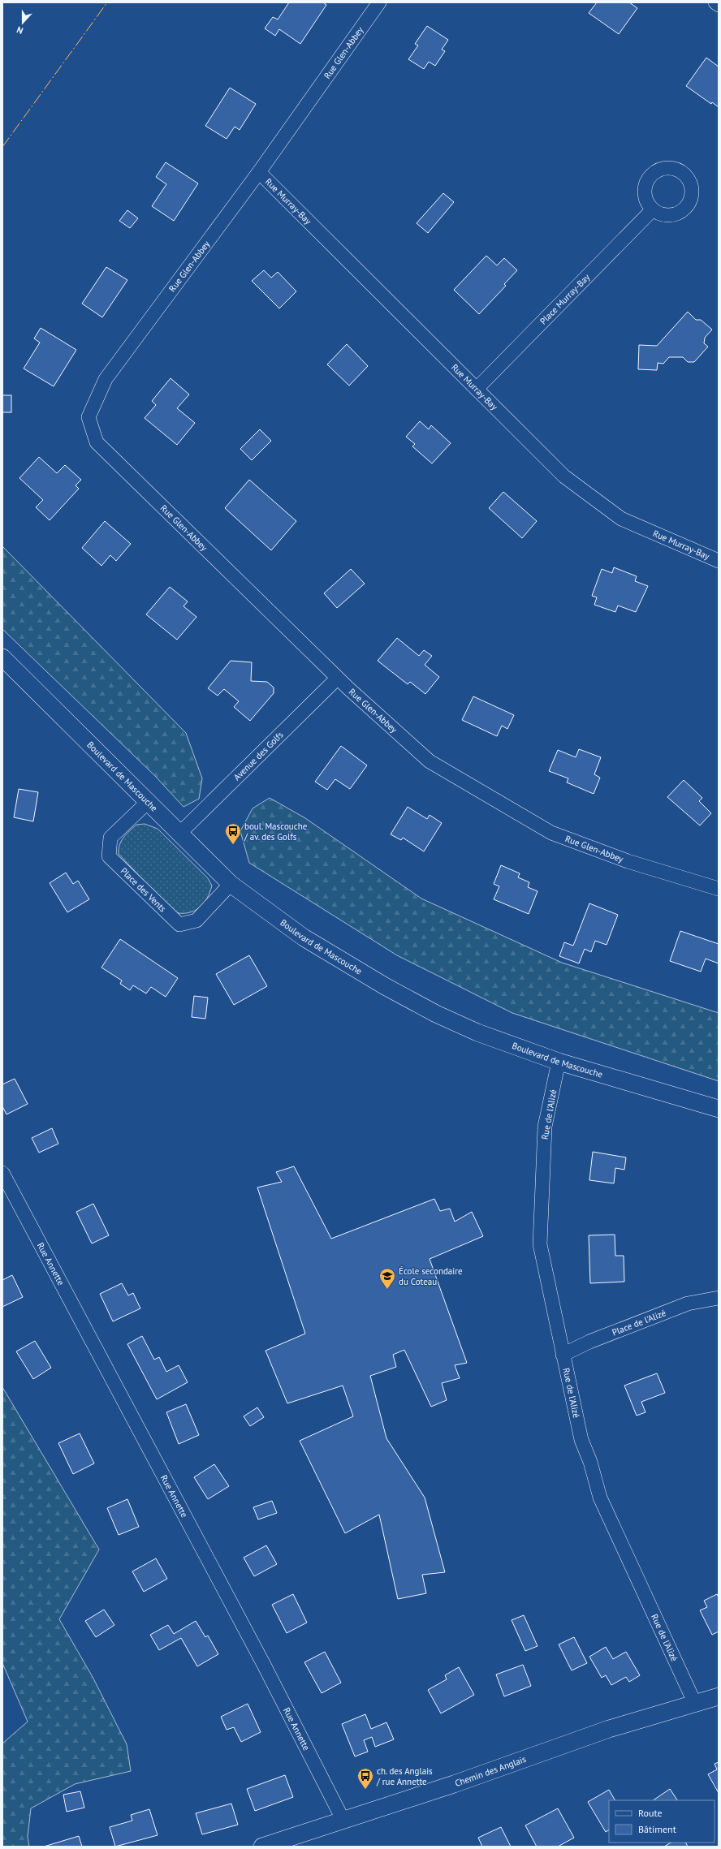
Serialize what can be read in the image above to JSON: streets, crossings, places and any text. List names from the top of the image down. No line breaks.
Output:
{"streets":{"street":["Rue Glen-Abbey","Rue Murray-Bay","Place Murray-Bay","Avenue des Golfs","Boulevard de Mascouche","Place des Vents","Rue de l'Alizé","Rue Annette","Place de l'Alizé","Chemin des Anglais"]},"crossings":[["Rue Glen-Abbey","Rue Murray-Bay"],["Rue Glen-Abbey","Avenue des Golfs"],["Rue Murray-Bay","Place Murray-Bay"],["Avenue des Golfs","Boulevard de Mascouche"],["Boulevard de Mascouche","Place des Vents"],["Boulevard de Mascouche","Rue de l'Alizé"],["Rue de l'Alizé","Place de l'Alizé"],["Rue de l'Alizé","Chemin des Anglais"],["Rue Annette","Chemin des Anglais"]],"places":{"bus stop":["boul. Mascouche / av. des Golfs","ch. des Anglais / rue Annette"],"school or university":["École secondaire du Coteau"]},"legend":["Route","Bâtiment"],"north":"bottom"}
